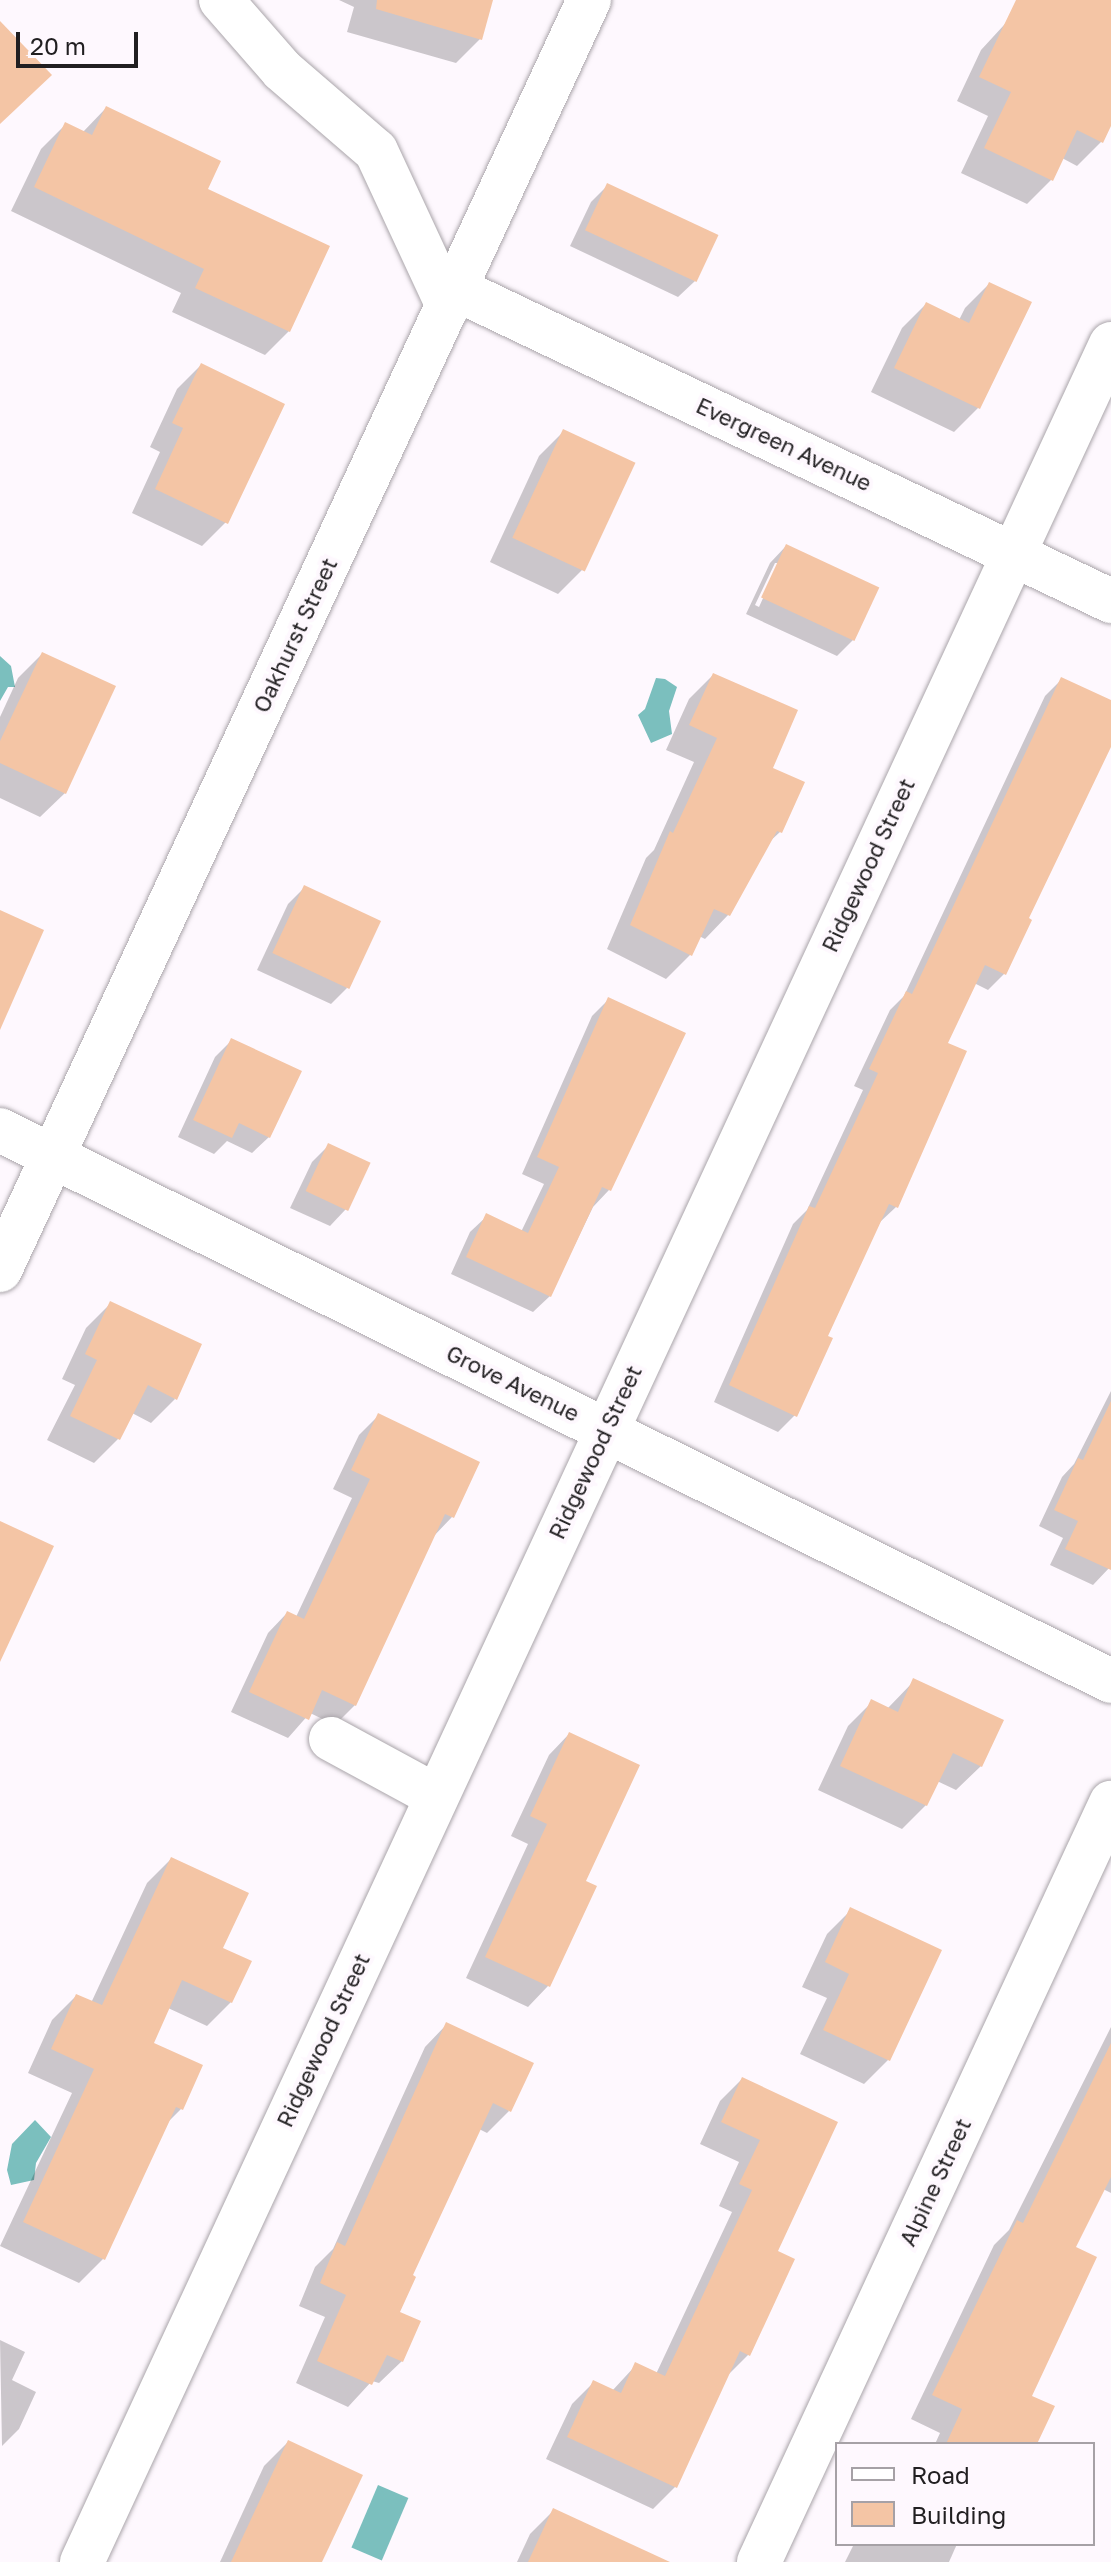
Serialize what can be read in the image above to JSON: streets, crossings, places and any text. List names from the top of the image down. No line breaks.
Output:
{"streets":{"street":["Evergreen Avenue","Oakhurst Street","Ridgewood Street","Grove Avenue","Alpine Street"]},"crossings":[["Evergreen Avenue","Oakhurst Street"],["Evergreen Avenue","Ridgewood Street"],["Oakhurst Street","Grove Avenue"],["Ridgewood Street","Grove Avenue"]],"legend":["Road","Building"],"scale_bar":"20 m"}
